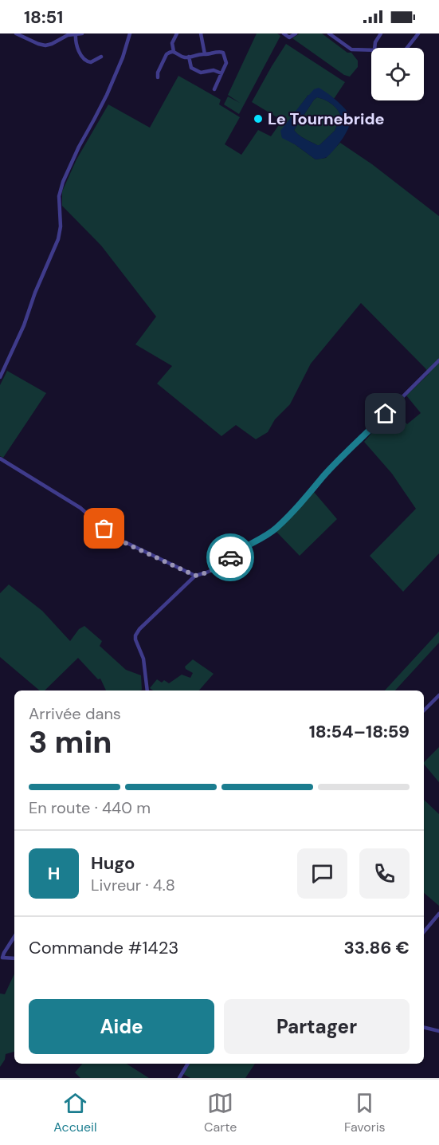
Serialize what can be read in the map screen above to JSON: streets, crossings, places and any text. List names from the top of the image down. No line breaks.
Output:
{"places":["Le Tournebride"],"page":{"status":"18:51","heading":["3 min","Arrivée dans","18:54–18:59"],"panel":["Hugo","Livreur · 4.8","Commande #1423","33.86 €"],"bar":"En route · 440 m","round":"H","buttons":["Aide","Partager"],"tabs":["Accueil","Carte","Favoris"]}}
